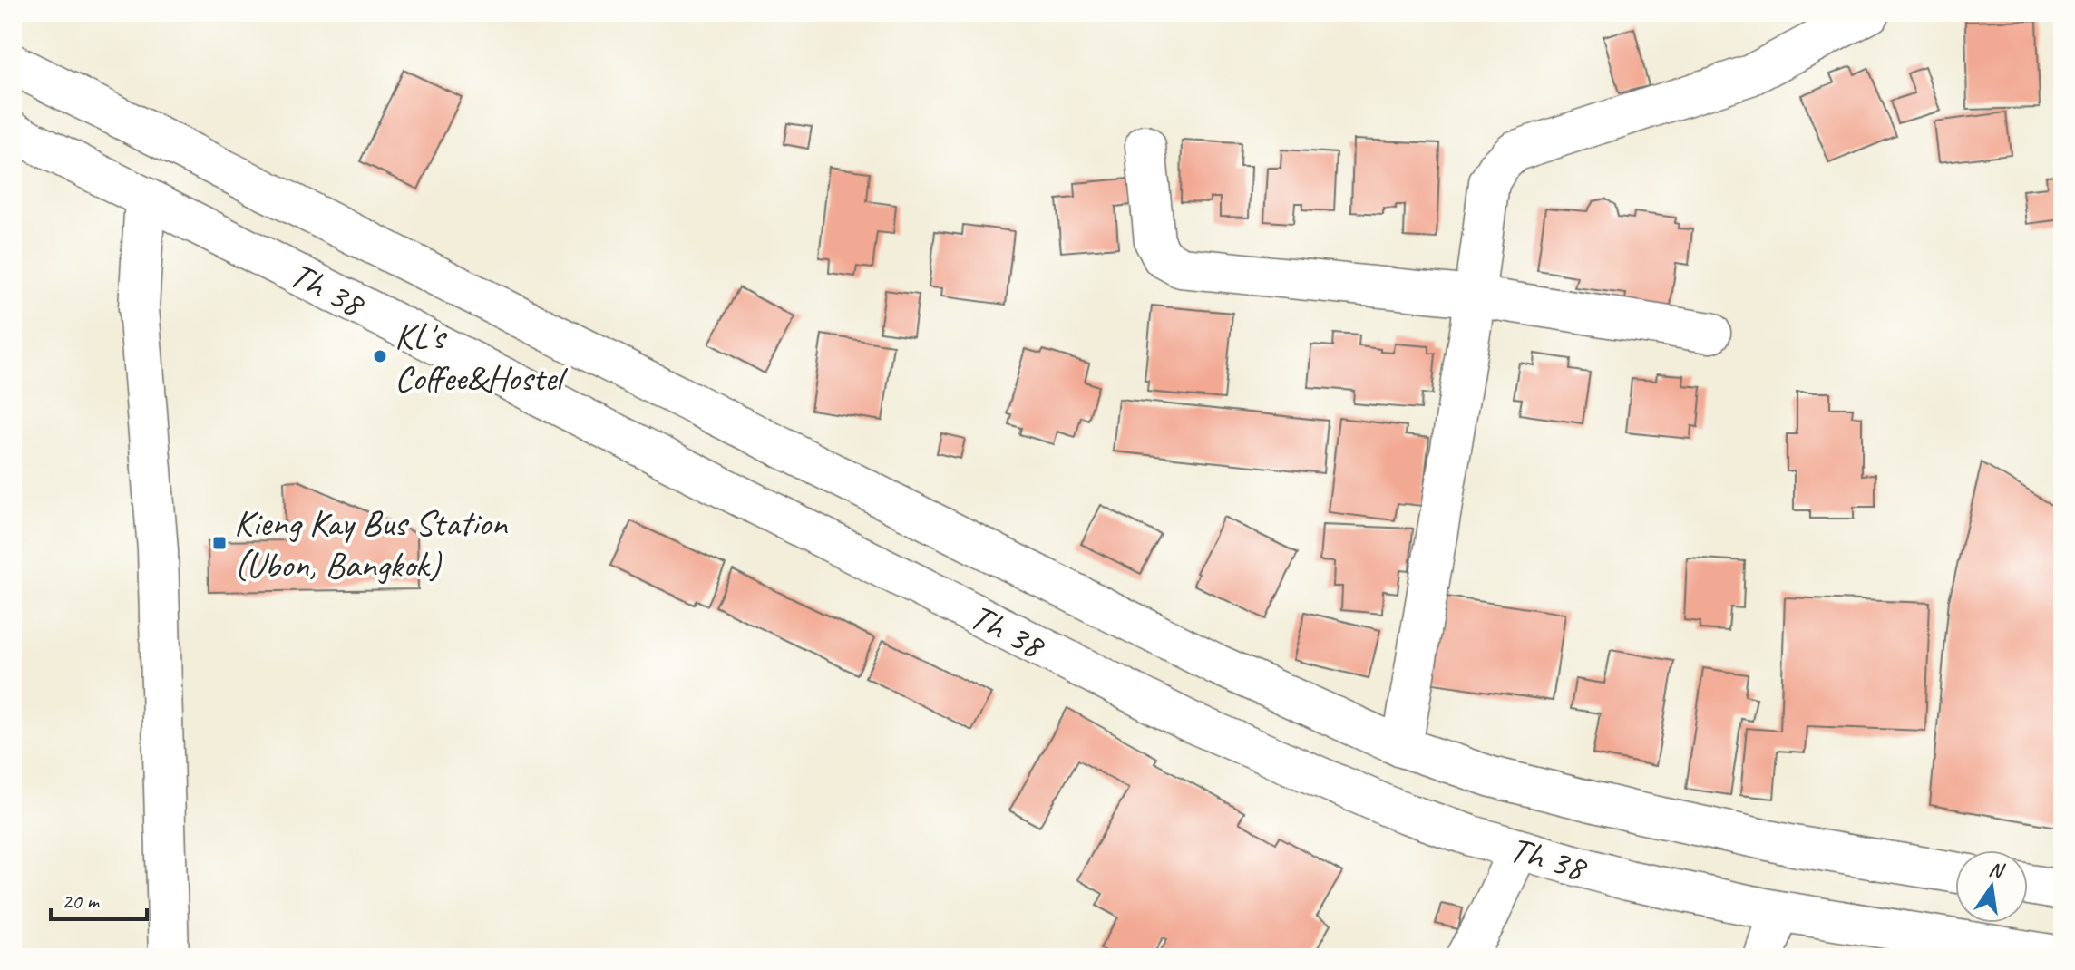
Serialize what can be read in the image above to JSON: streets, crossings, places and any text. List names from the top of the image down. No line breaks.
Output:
{"streets":{"street":["Th 38"]},"places":{"other":["KL's Coffee&Hostel"],"transit":["Kieng Kay Bus Station (Ubon, Bangkok)"]},"scale_bar":"20 m","north":"top"}
